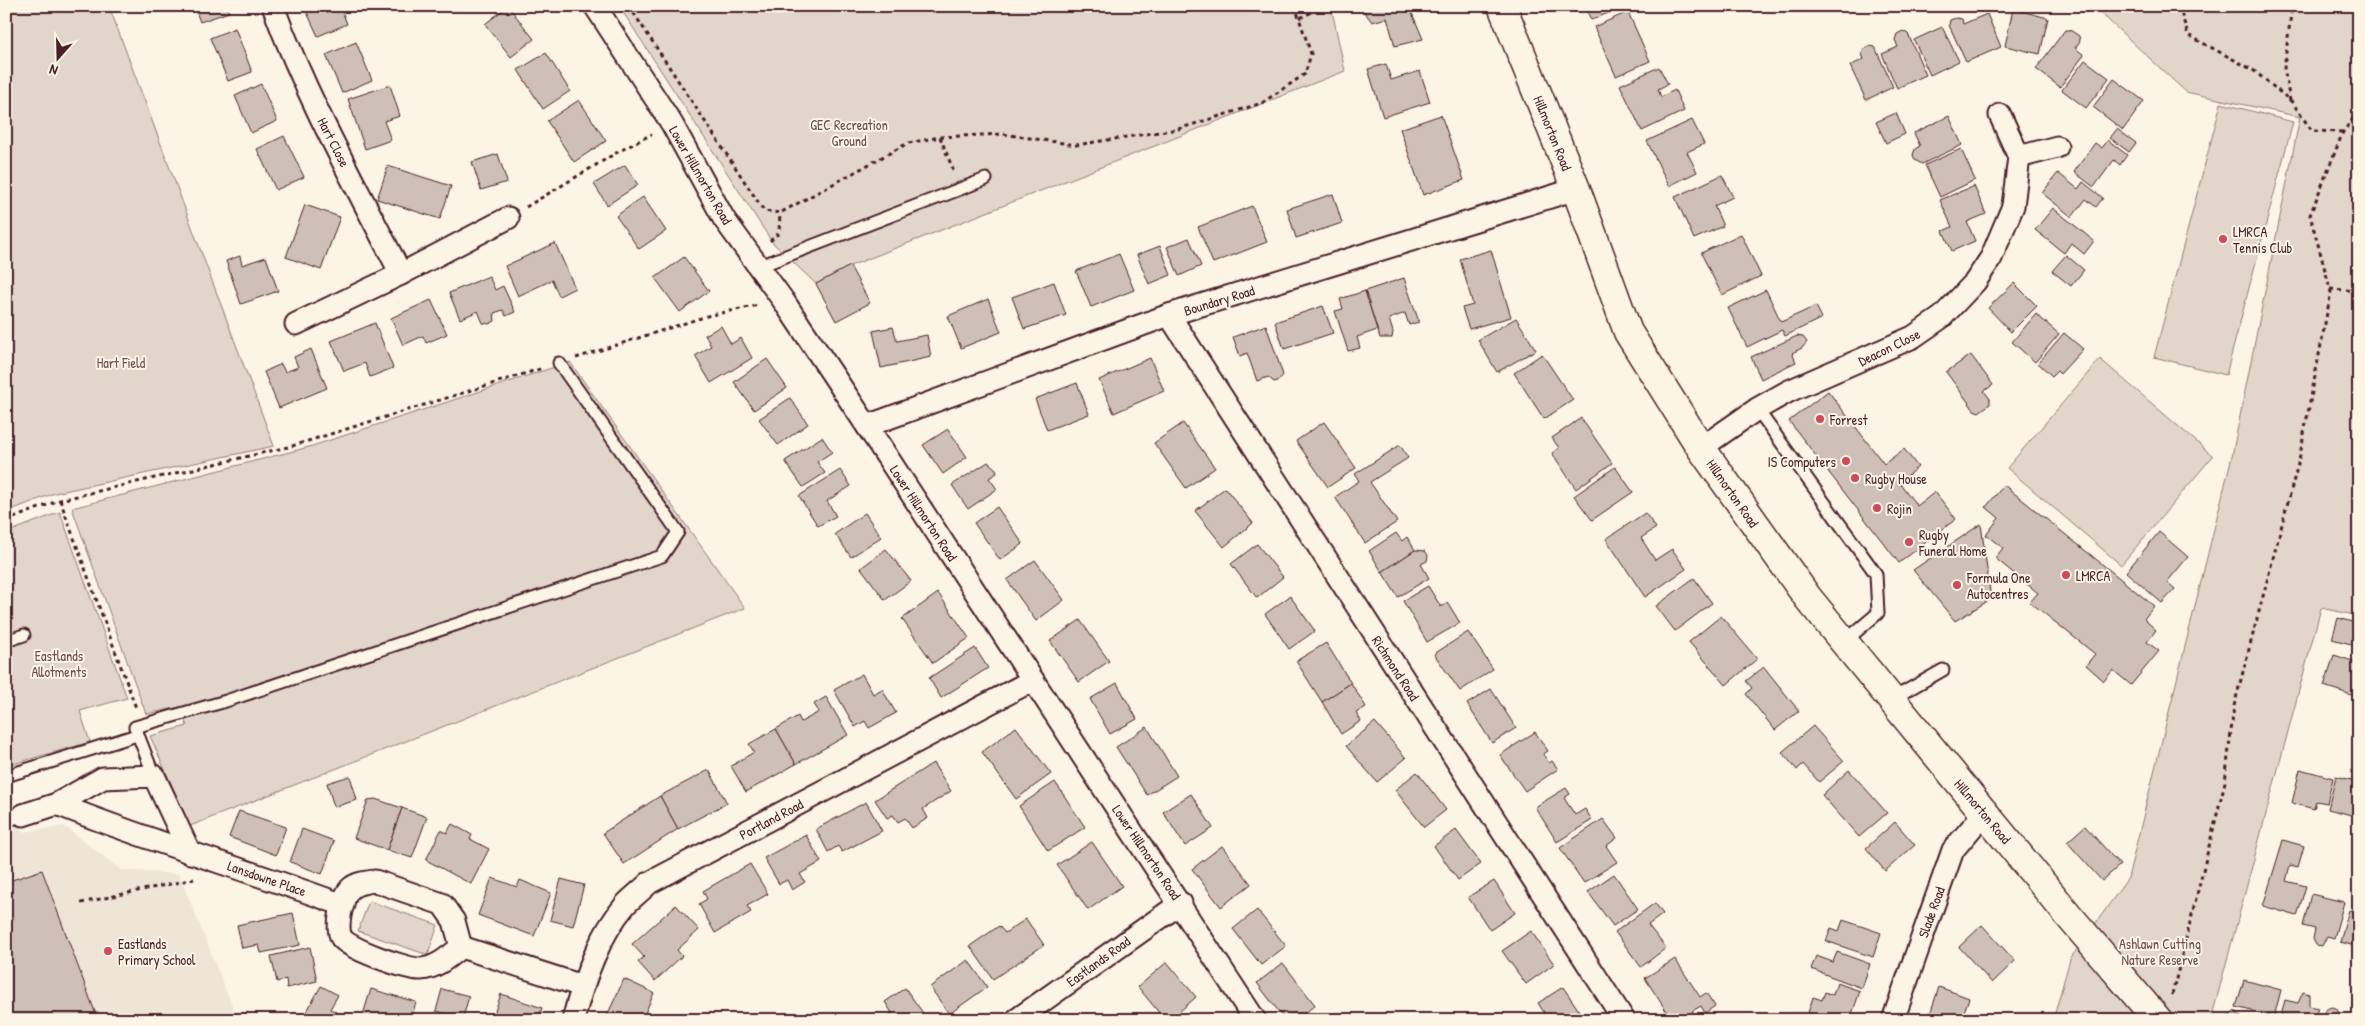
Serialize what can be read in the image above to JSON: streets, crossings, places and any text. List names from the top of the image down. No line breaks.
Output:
{"streets":{"highway":["Hillmorton Road"],"street":["Hart Close","Lower Hillmorton Road","Boundary Road","Deacon Close","Richmond Road","Portland Road","Lansdowne Place","Slade Road","Eastlands Road"]},"crossings":[["Hillmorton Road","Boundary Road"],["Hillmorton Road","Deacon Close"],["Hillmorton Road","Slade Road"],["Lower Hillmorton Road","Boundary Road"],["Lower Hillmorton Road","Portland Road"],["Lower Hillmorton Road","Eastlands Road"],["Boundary Road","Richmond Road"]],"parks":["GEC Recreation Ground","Hart Field","Eastlands Allotments","Ashlawn Cutting Nature Reserve"],"places":["LMRCA Tennis Club","Forrest","IS Computers","Rugby House","Rojin","Rugby Funeral Home","LMRCA","Formula One Autocentres","Eastlands Primary School"],"north":"bottom"}
